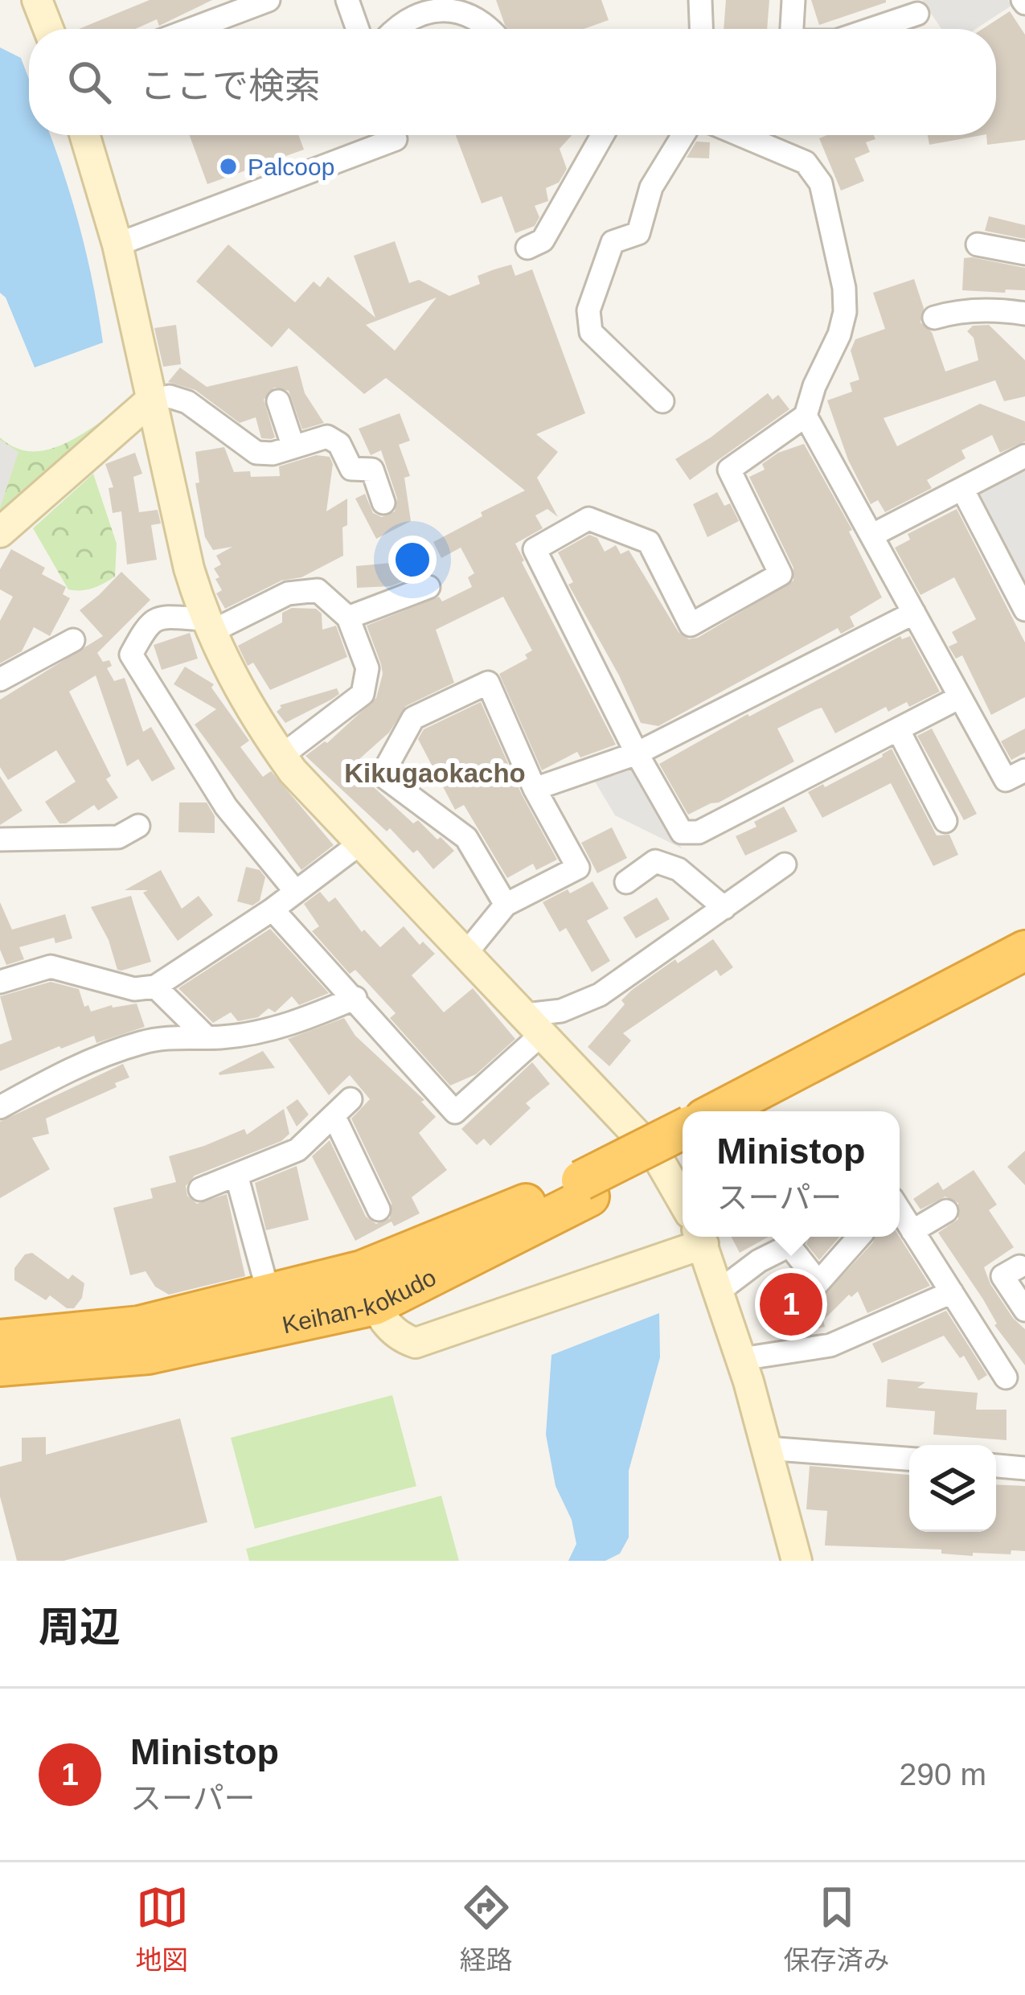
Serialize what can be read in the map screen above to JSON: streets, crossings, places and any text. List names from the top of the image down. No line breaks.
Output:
{"streets":{"highway":["Keihan-kokudo"]},"districts":["Kikugaokacho"],"places":["Palcoop"],"page":{"search":"ここで検索","popup":["Ministop","スーパー"],"pins":"1","heading":"周辺","list":[{"mark":"1","name":"Ministop","note":"スーパー","value":"290 m"}],"nav":["地図","経路","保存済み"]}}
